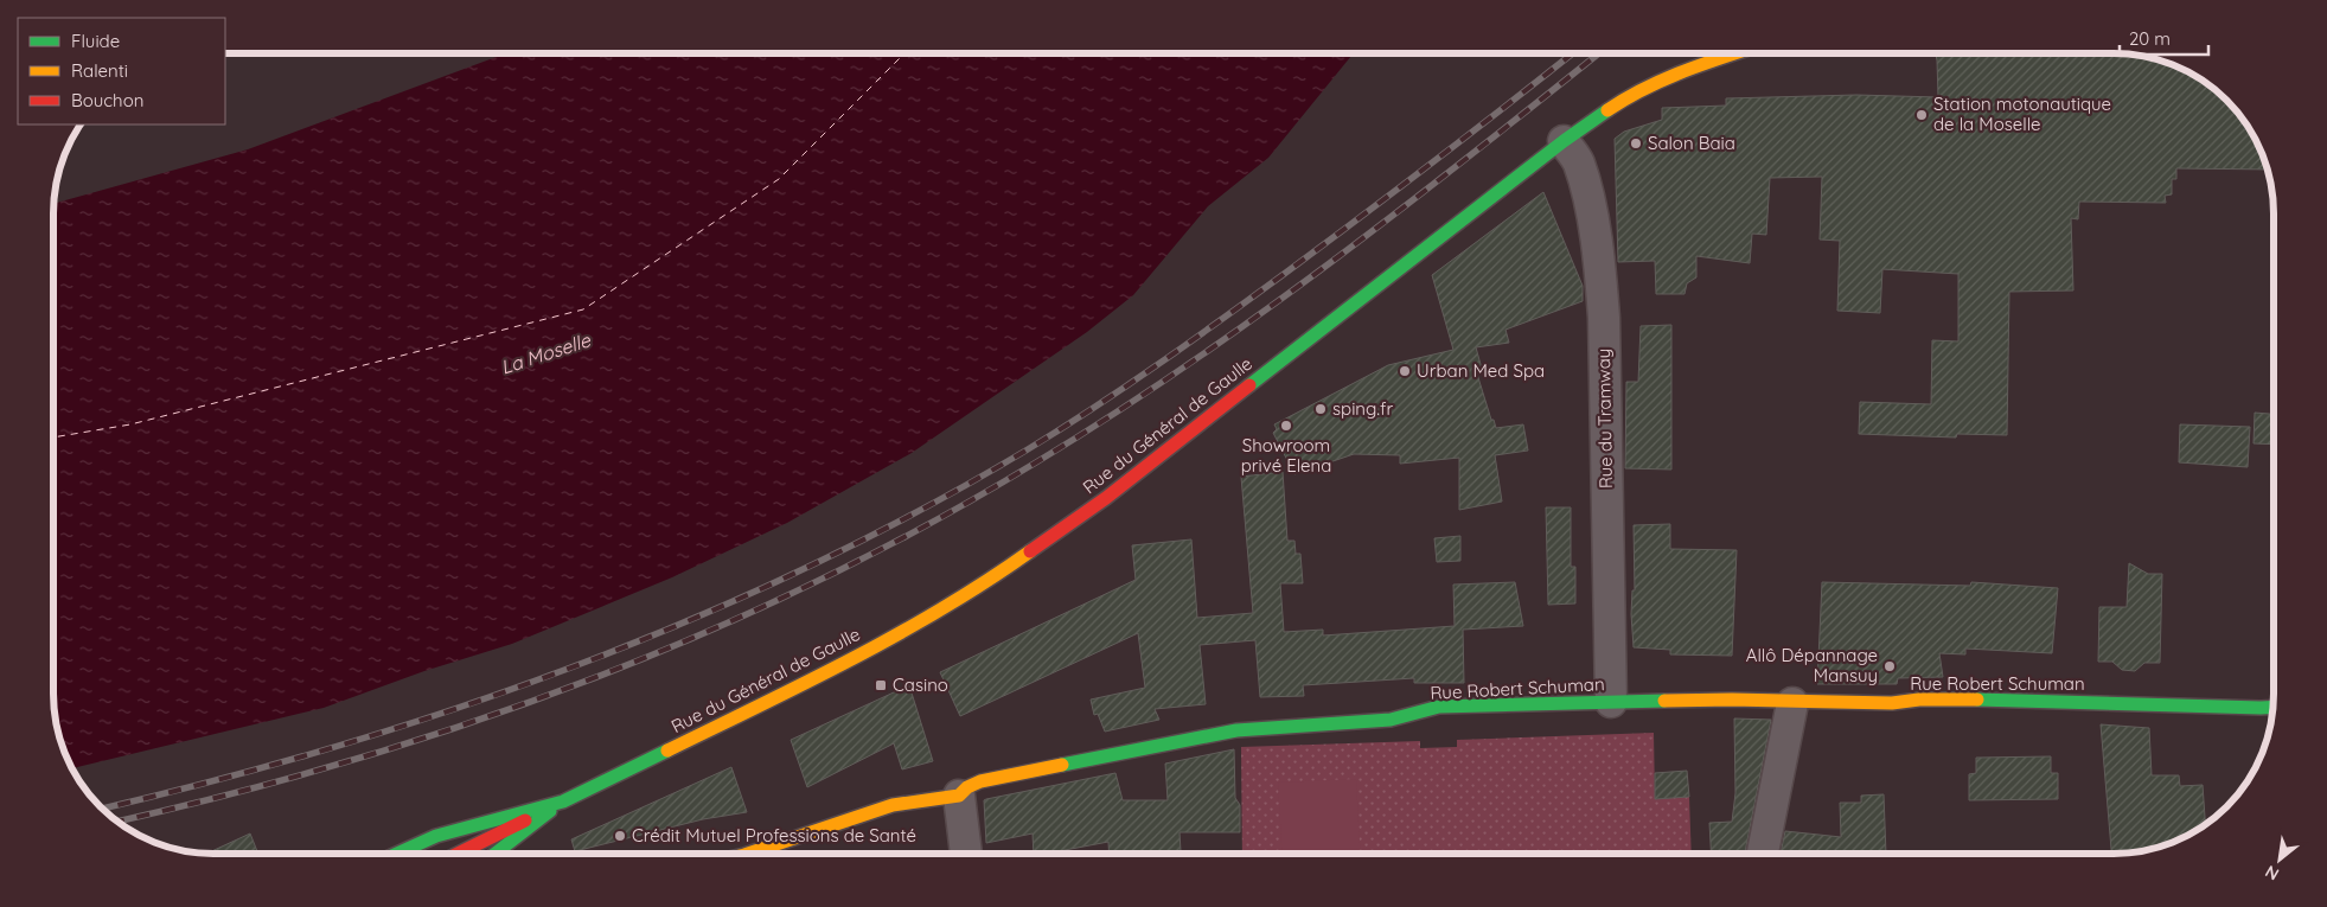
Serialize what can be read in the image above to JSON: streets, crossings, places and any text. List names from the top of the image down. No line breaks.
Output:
{"streets":{"main road":["Rue du Général de Gaulle","Rue Robert Schuman"],"street":["Rue du Tramway"]},"crossings":[["Rue du Tramway","Rue du Général de Gaulle"],["Rue du Tramway","Rue Robert Schuman"]],"water":["La Moselle"],"places":{"other":["Station motonautique de la Moselle","Salon Baia","Urban Med Spa","sping.fr","Showroom privé Elena","Allô Dépannage Mansuy","Crédit Mutuel Professions de Santé"],"transit":["Casino"]},"legend":["Fluide","Ralenti","Bouchon"],"scale_bar":"20 m","north":"bottom left"}
